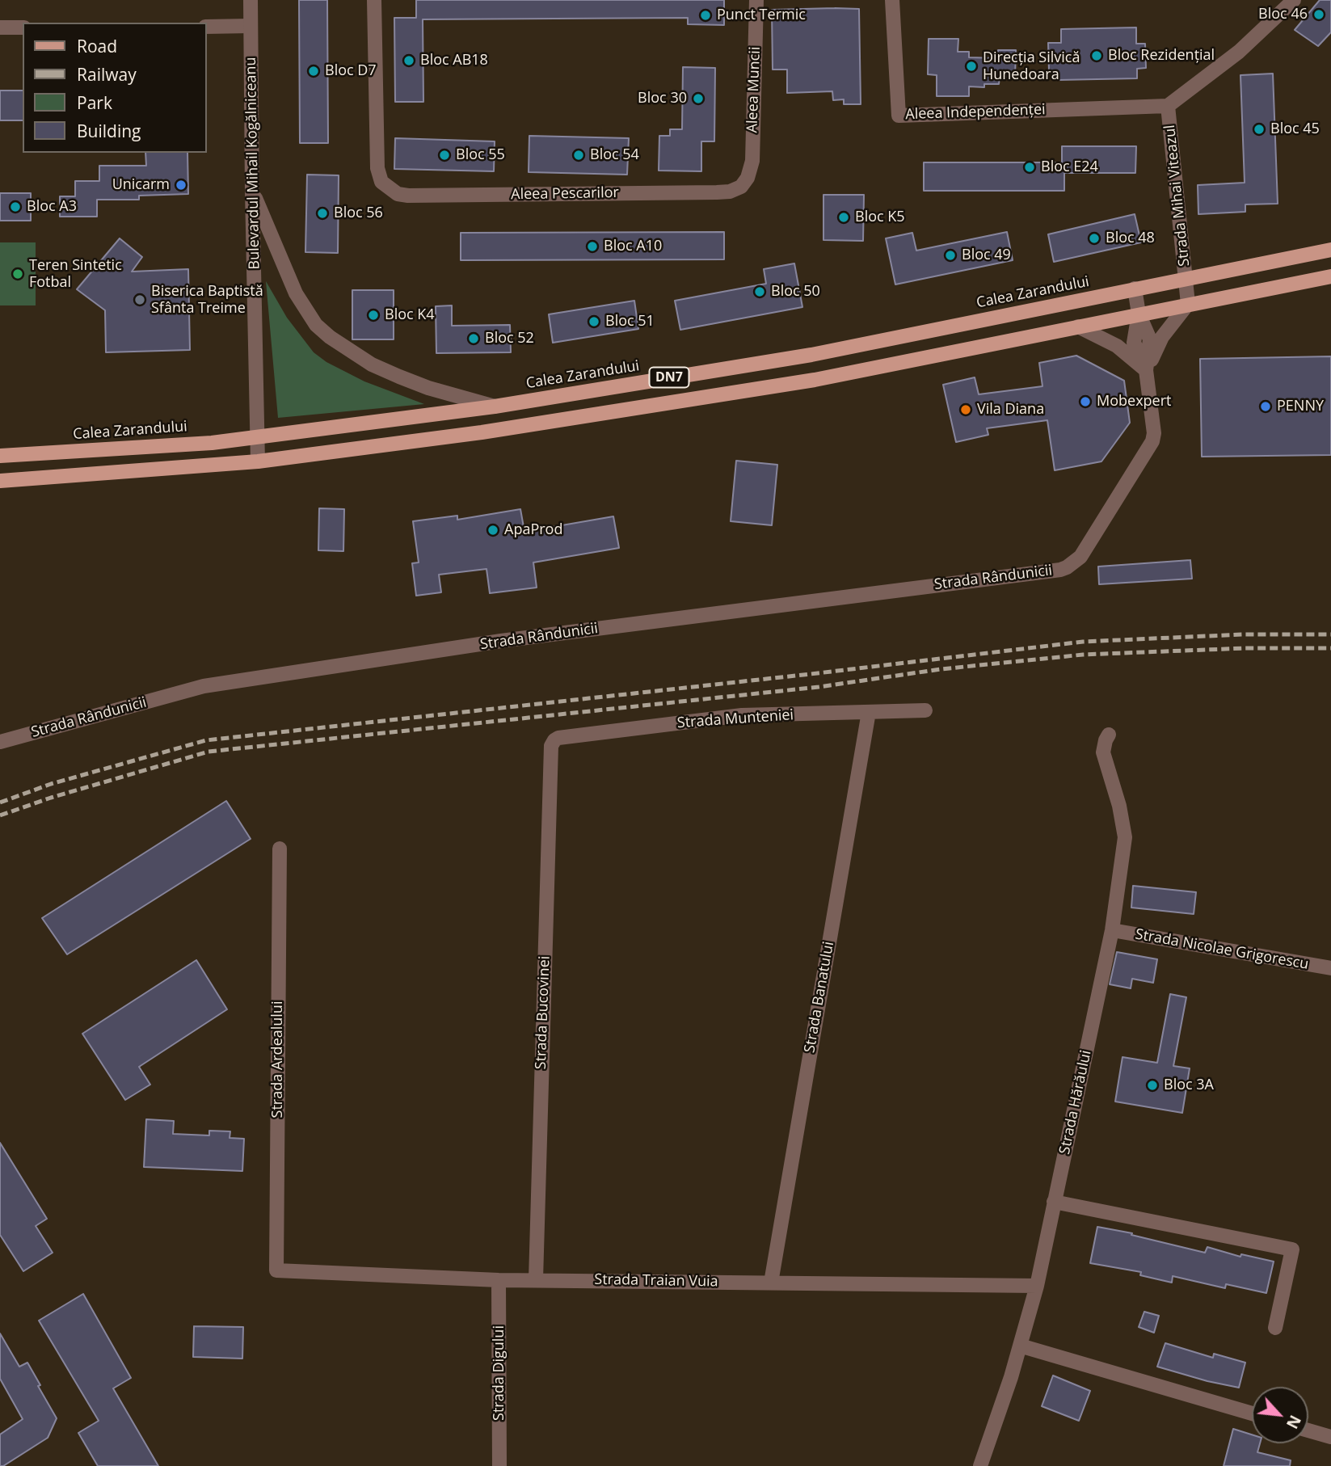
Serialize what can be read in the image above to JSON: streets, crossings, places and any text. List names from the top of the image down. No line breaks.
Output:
{"streets":{"main road":["Calea Zarandului","DN7"],"street":["Aleea Muncii","Aleea Independenței","Bulevardul Mihail Kogălniceanu","Aleea Pescarilor","Strada Mihai Viteazul","Strada Rândunicii","Strada Munteniei","Strada Nicolae Grigorescu","Strada Banatului","Strada Bucovinei","Strada Ardealului","Strada Hărăului","Strada Traian Vuia","Strada Digului"]},"crossings":[["Aleea Muncii","Aleea Pescarilor"],["Aleea Independenței","Strada Mihai Viteazul"],["Bulevardul Mihail Kogălniceanu","Calea Zarandului"],["Bulevardul Mihail Kogălniceanu","DN7"],["Strada Mihai Viteazul","Calea Zarandului"],["Strada Mihai Viteazul","DN7"],["Strada Munteniei","Strada Banatului"],["Strada Munteniei","Strada Bucovinei"],["Strada Nicolae Grigorescu","Strada Hărăului"],["Strada Banatului","Strada Traian Vuia"],["Strada Bucovinei","Strada Traian Vuia"],["Strada Ardealului","Strada Traian Vuia"],["Strada Hărăului","Strada Traian Vuia"],["Strada Traian Vuia","Strada Digului"]],"places":["Bloc 46","Punct Termic","Bloc Rezidențial","Bloc AB18","Direcția Silvică Hunedoara","Bloc D7","Bloc 30","Bloc 45","Bloc 55","Bloc 54","Bloc E24","Unicarm","Bloc A3","Bloc 56","Bloc K5","Bloc 48","Bloc A10","Bloc 49","Teren Sintetic Fotbal","Bloc 50","Biserica Baptistă Sfânta Treime","Bloc K4","Bloc 51","Bloc 52","Mobexpert","PENNY","Vila Diana","ApaProd","Bloc 3A"],"legend":["Road","Railway","Park","Building"],"north":"bottom right"}
